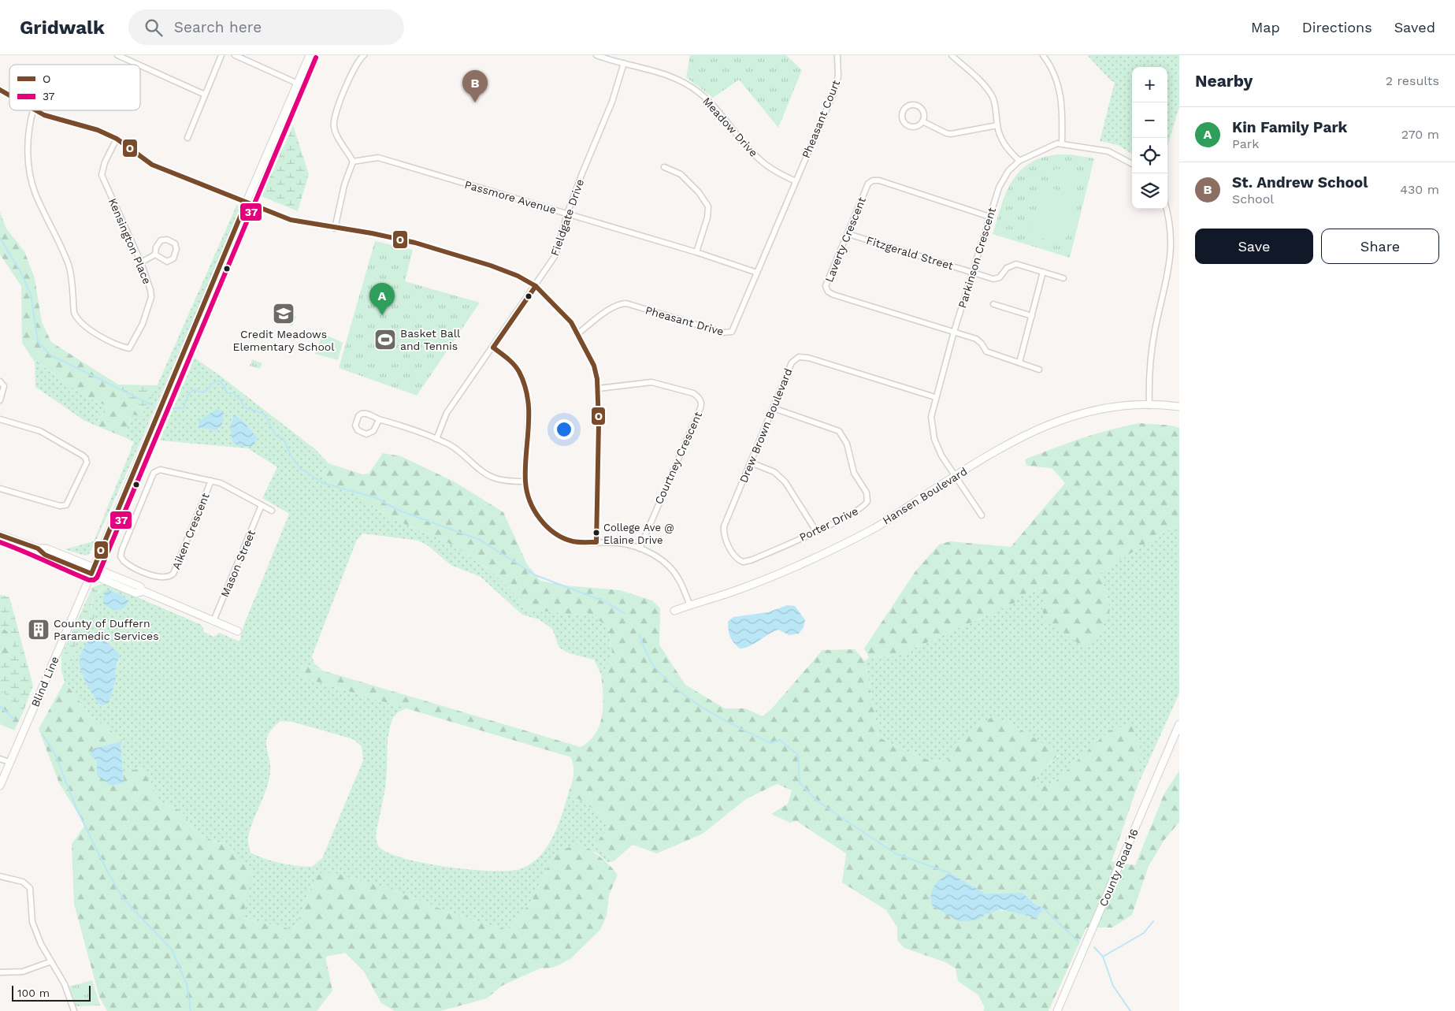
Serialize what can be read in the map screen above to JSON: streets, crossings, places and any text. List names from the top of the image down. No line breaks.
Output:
{"streets":{"street":["Pheasant Court","Meadow Drive","Passmore Avenue","Fieldgate Drive","Laverty Crescent","Kensington Place","Fitzgerald Street","Parkinson Crescent","Pheasant Drive","Drew Brown Boulevard","Courtney Crescent","Hansen Boulevard","Porter Drive","Aiken Crescent","Mason Street","Blind Line","County Road 16"]},"crossings":[["Pheasant Court","Meadow Drive"],["Pheasant Court","Pheasant Drive"],["Meadow Drive","Fieldgate Drive"],["Meadow Drive","Pheasant Drive"],["Passmore Avenue","Fieldgate Drive"],["Passmore Avenue","Pheasant Drive"],["Laverty Crescent","Fitzgerald Street"],["Laverty Crescent","Parkinson Crescent"],["Fitzgerald Street","Parkinson Crescent"],["Parkinson Crescent","Drew Brown Boulevard"],["Parkinson Crescent","Hansen Boulevard"],["Drew Brown Boulevard","Porter Drive"]],"places":{"school or university":["Credit Meadows Elementary School"],"sports":["Basket Ball and Tennis"],"other":["College Ave @ Elaine Drive"],"building":["County of Duffern Paramedic Services"]},"lines":["transit line 37","transit line O"],"legend":["O","37"],"scale_bar":"100 m","page":{"header":"Gridwalk","search":"Search here","nav":["Map","Directions","Saved"],"heading":["Nearby","2 results"],"map_buttons":["+","−"],"pins":["B","A"],"list":[{"mark":"A","name":"Kin Family Park","note":"Park","value":"270 m"},{"mark":"B","name":"St. Andrew School","note":"School","value":"430 m"}],"buttons":["Save","Share"],"scale":"100 m"}}
